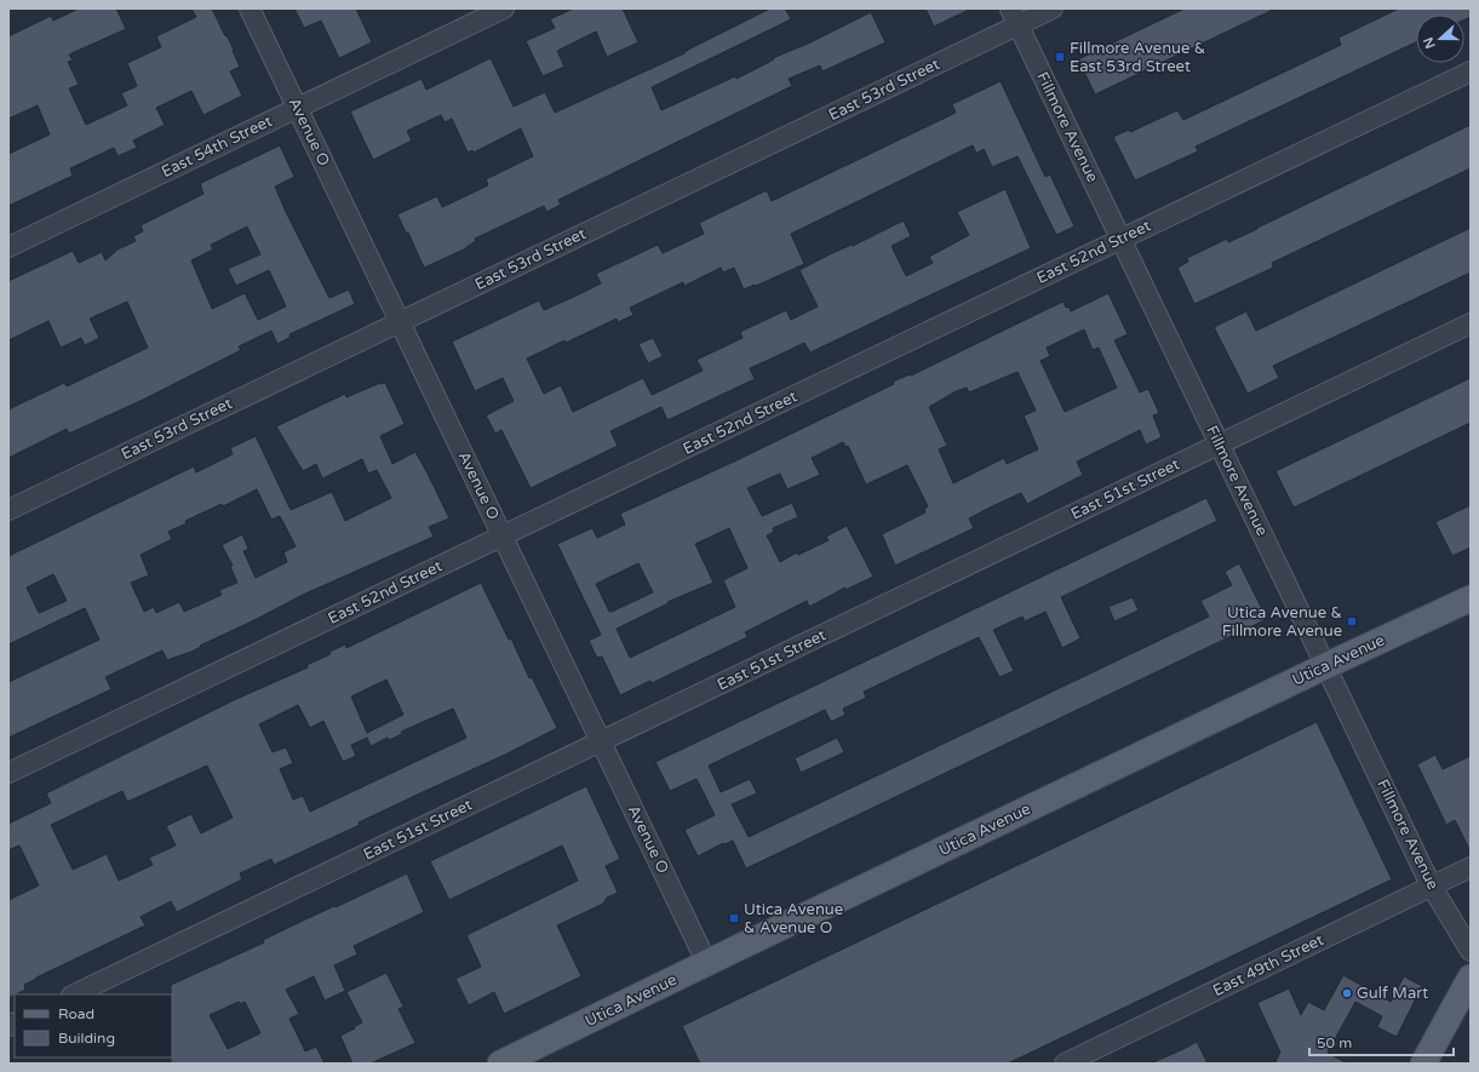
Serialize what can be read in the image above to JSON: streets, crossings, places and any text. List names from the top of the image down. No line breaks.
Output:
{"streets":{"main road":["Utica Avenue"],"street":["East 53rd Street","Fillmore Avenue","Avenue O","East 54th Street","East 52nd Street","East 51st Street","East 49th Street"]},"crossings":[["East 53rd Street","Fillmore Avenue"],["East 53rd Street","Avenue O"],["Fillmore Avenue","East 52nd Street"],["Fillmore Avenue","East 51st Street"],["Fillmore Avenue","Utica Avenue"],["Fillmore Avenue","East 49th Street"],["Avenue O","East 54th Street"],["Avenue O","East 52nd Street"],["Avenue O","East 51st Street"],["Avenue O","Utica Avenue"]],"places":{"transit":["Fillmore Avenue & East 53rd Street","Utica Avenue & Fillmore Avenue","Utica Avenue & Avenue O"],"other":["Gulf Mart"]},"legend":["Road","Building"],"scale_bar":"50 m","north":"left"}
